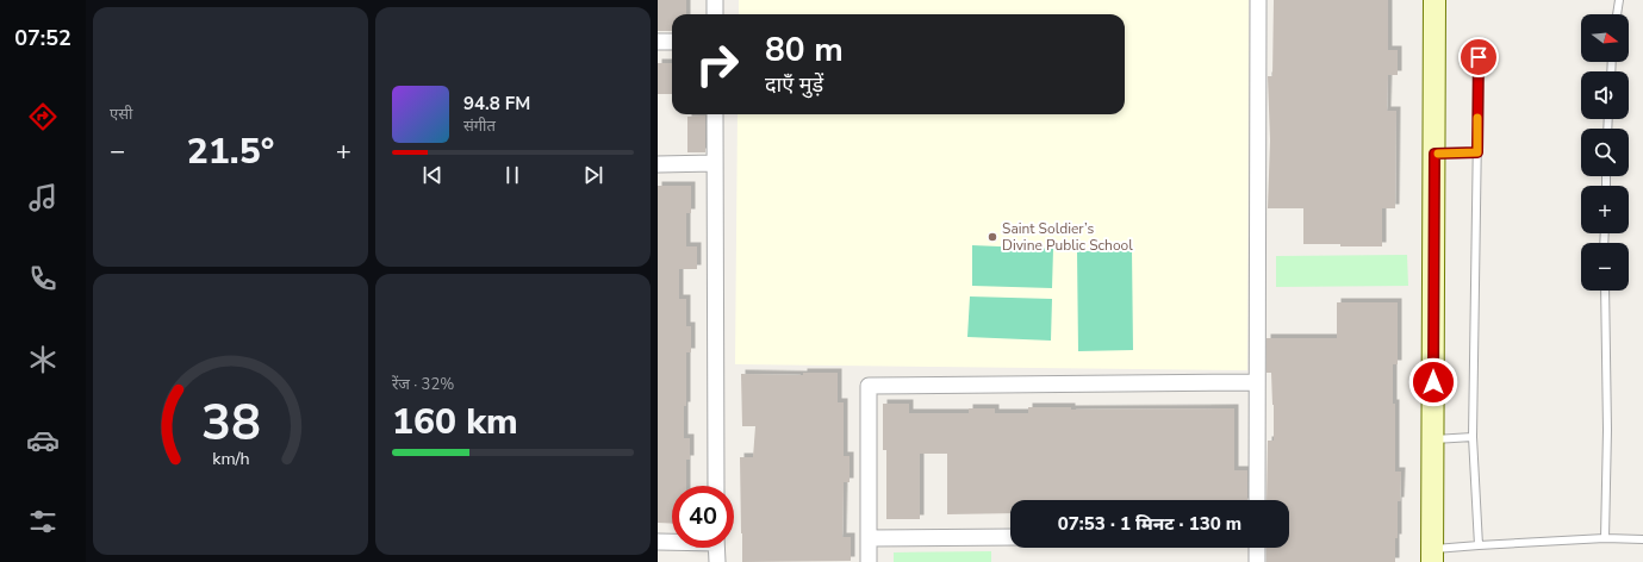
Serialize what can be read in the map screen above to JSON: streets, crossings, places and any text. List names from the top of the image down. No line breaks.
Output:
{"places":["Saint Soldier’s Divine Public School"],"north":"right","page":{"tabs":"07:52","tile":["एसी",["रेंज · 32%","160 km"]],"map_buttons":["+","−"],"turn":["80 m","दाएँ मुड़ें"],"song":["94.8 FM","संगीत"],"heat":["−","21.5°","+"],"limit":"40","trip":"07:53 · 1 मिनट · 130 m","gauge":["38","km/h"]}}
